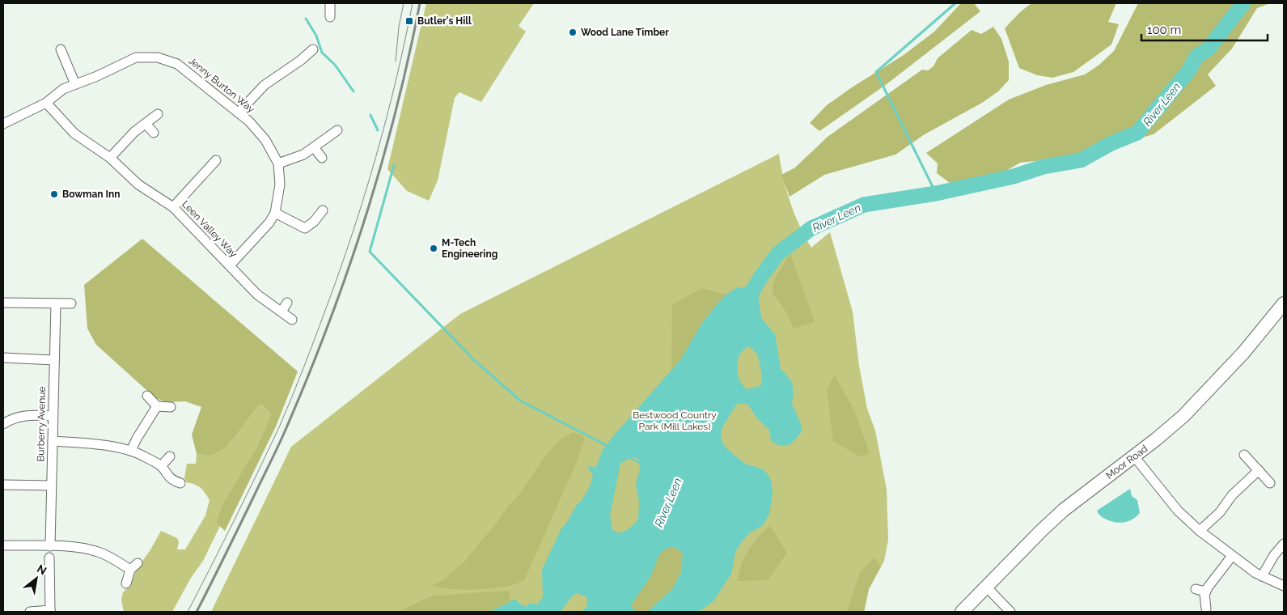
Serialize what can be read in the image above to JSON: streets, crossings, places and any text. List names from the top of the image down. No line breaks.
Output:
{"streets":{"main road":["Moor Road"],"street":["Jenny Burton Way","Leen Valley Way","Burberry Avenue"]},"crossings":[["Jenny Burton Way","Leen Valley Way"]],"water":["River Leen"],"parks":["Bestwood Country Park (Mill Lakes)"],"places":{"transit":["Butler's Hill"],"other":["Wood Lane Timber","Bowman Inn","M-Tech Engineering"]},"scale_bar":"100 m","north":"top right"}
